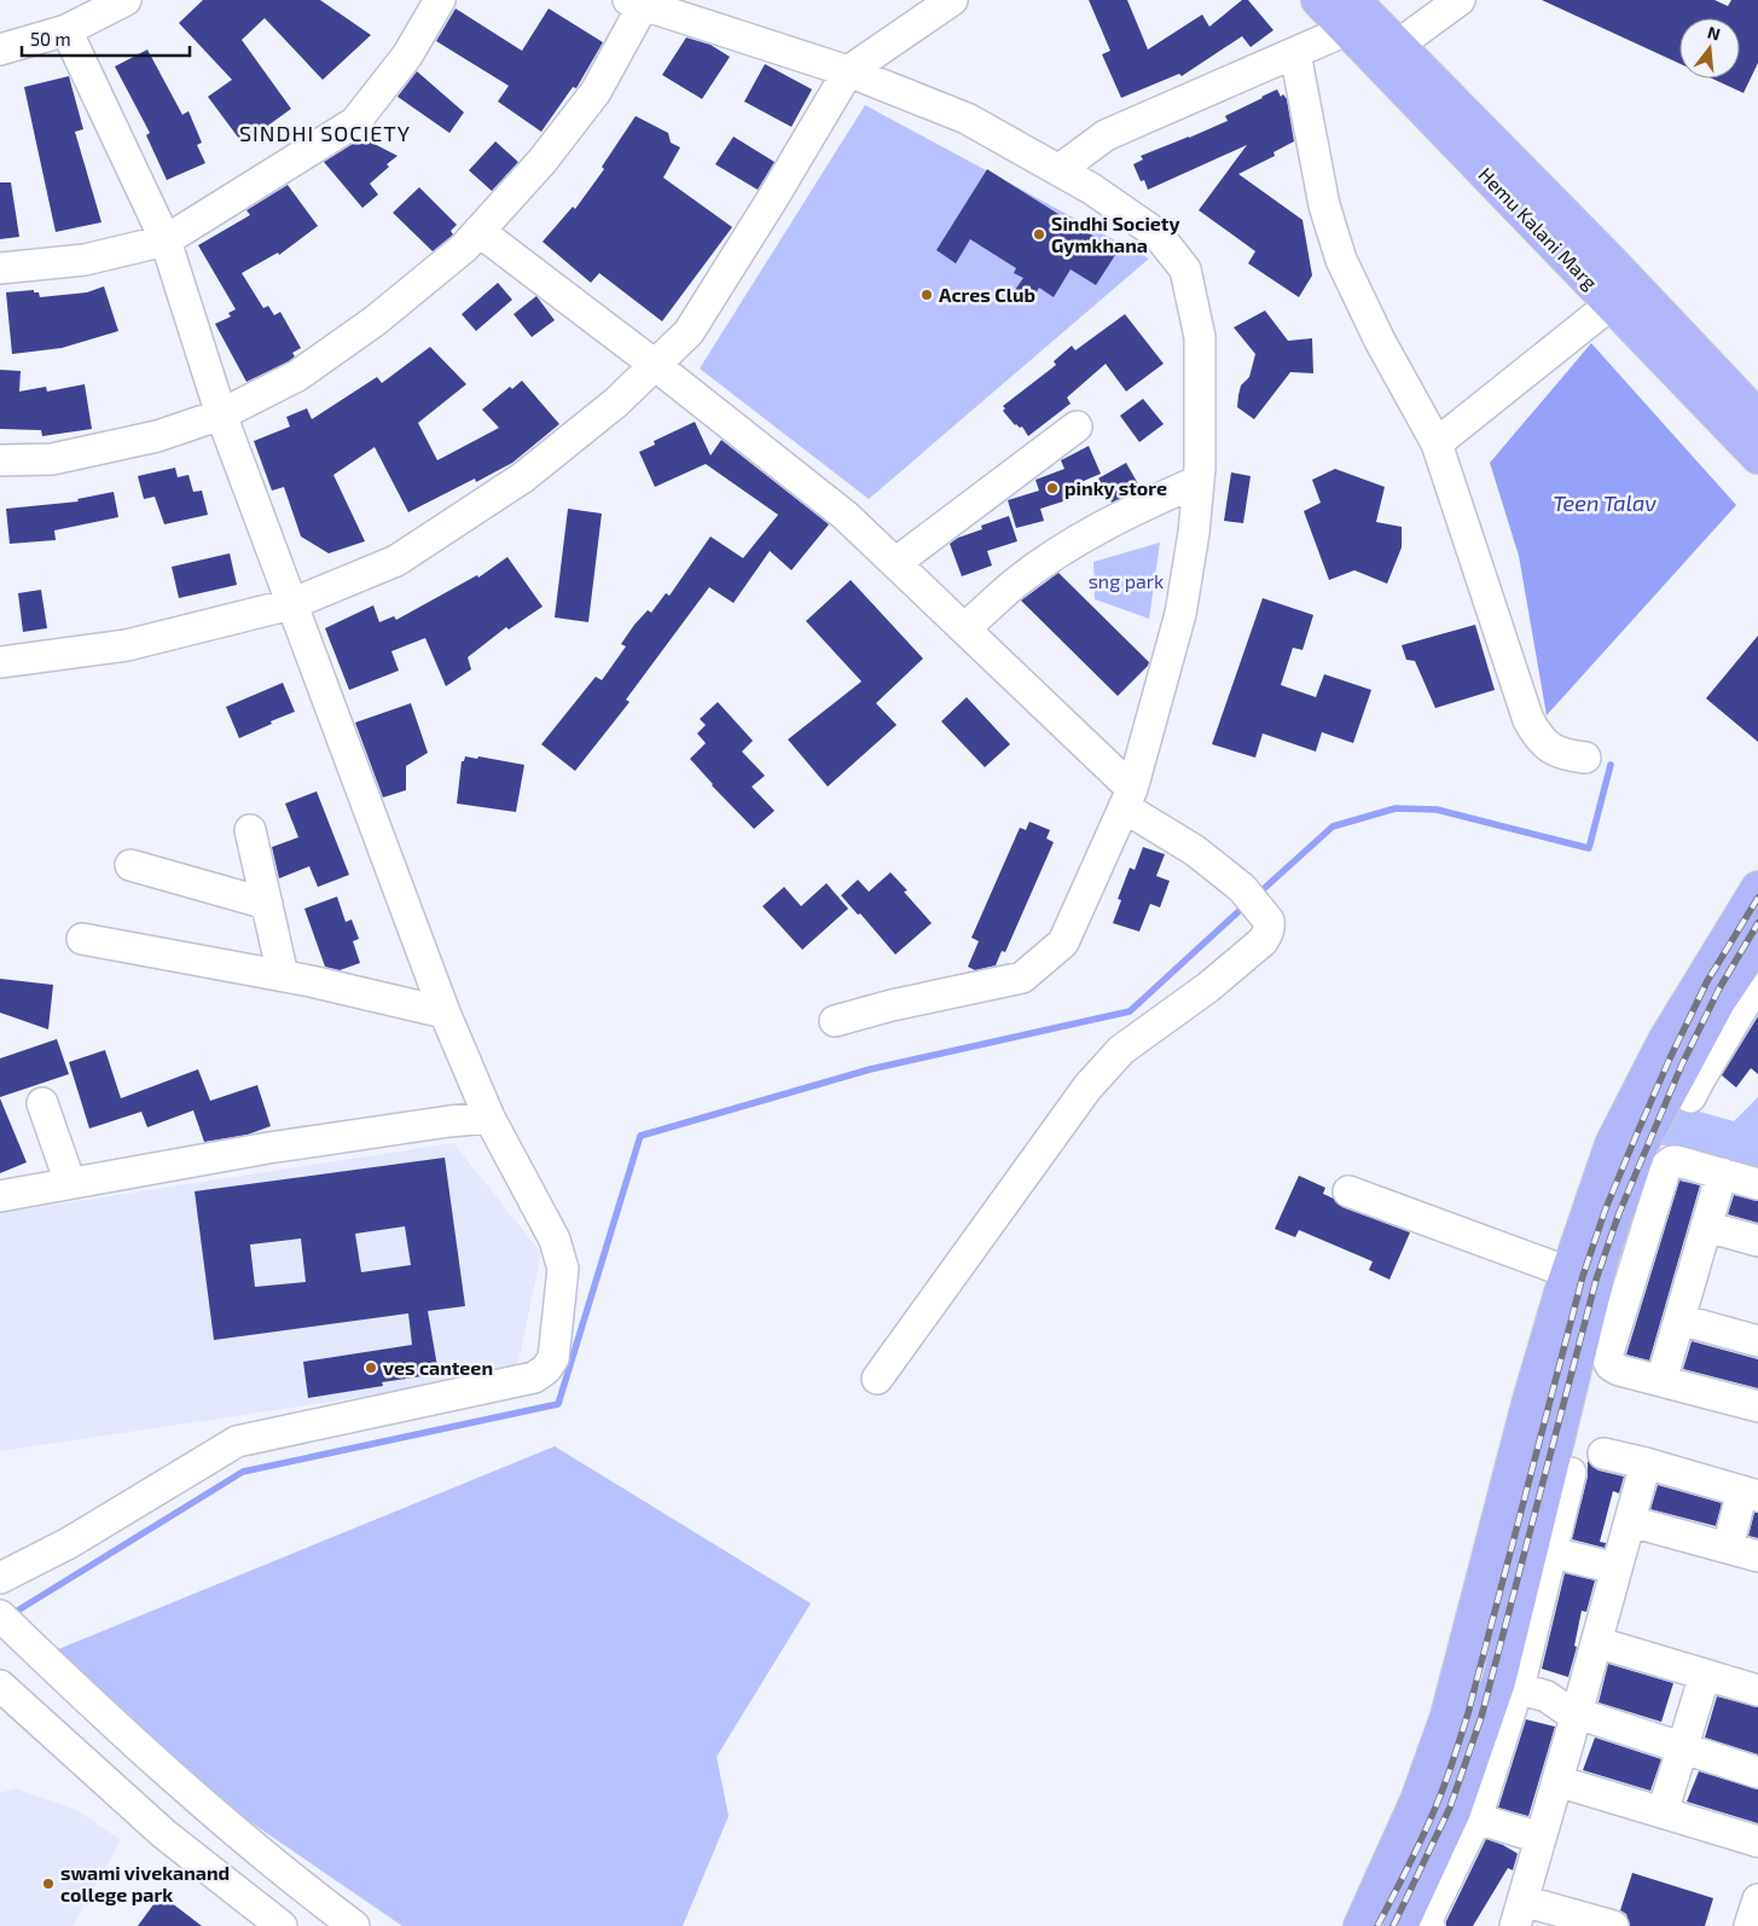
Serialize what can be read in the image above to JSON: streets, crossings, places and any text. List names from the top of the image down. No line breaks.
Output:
{"streets":{"main road":["Hemu Kalani Marg"]},"districts":["SINDHI SOCIETY"],"water":["Teen Talav"],"parks":["sng park"],"places":["Sindhi Society Gymkhana","Acres Club","pinky store","ves canteen","swami vivekanand college park"],"scale_bar":"50 m","north":"top"}
